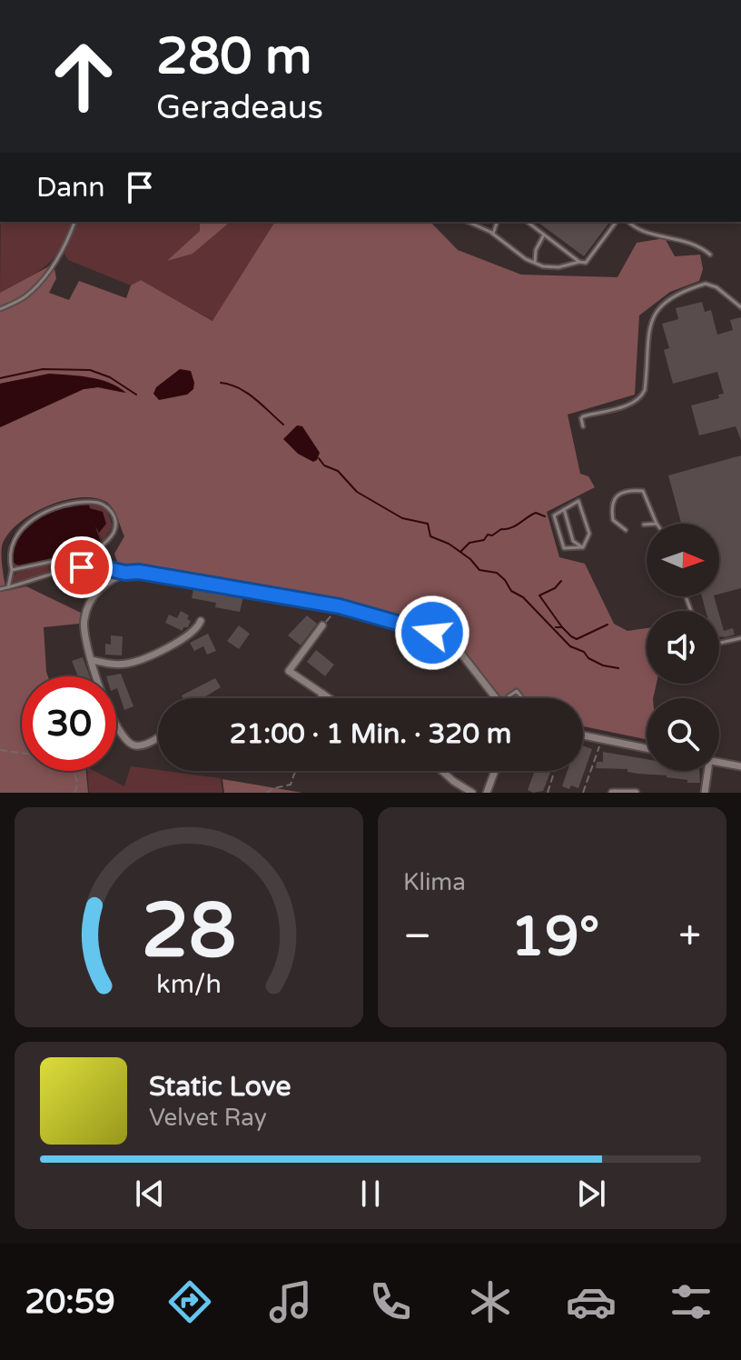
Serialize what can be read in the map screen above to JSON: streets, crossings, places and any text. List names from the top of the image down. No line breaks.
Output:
{"north":"right","page":{"turn":["280 m","Geradeaus"],"then":"Dann","limit":"30","trip":"21:00 · 1 Min. · 320 m","tile":"Klima","heat":["−","19°","+"],"song":["Static Love","Velvet Ray"],"tabs":"20:59","gauge":["28","km/h"]}}
